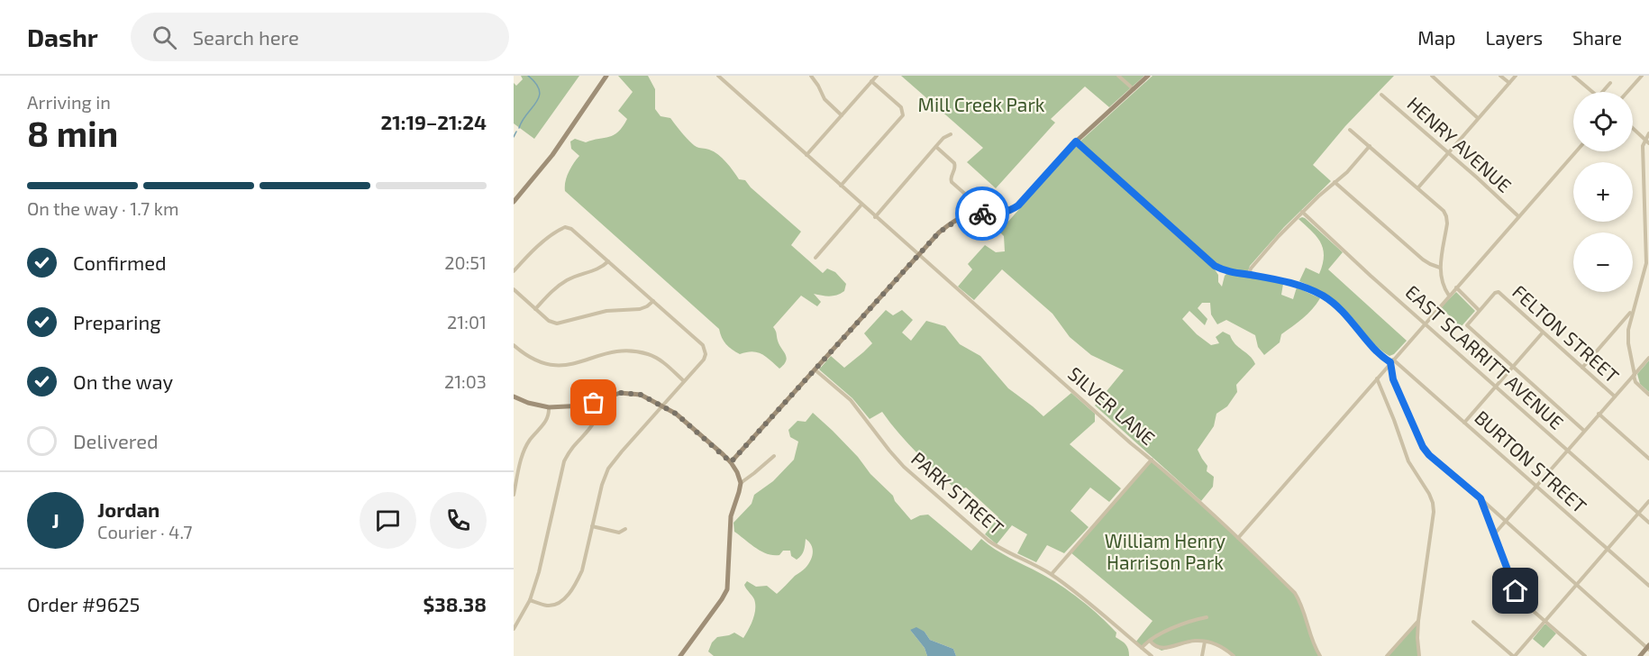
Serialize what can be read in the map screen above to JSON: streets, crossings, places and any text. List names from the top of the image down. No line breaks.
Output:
{"streets":{"street":["HENRY AVENUE","FELTON STREET","EAST SCARRITT AVENUE","SILVER LANE","BURTON STREET","PARK STREET"]},"parks":["Mill Creek Park","William Henry Harrison Park"],"page":{"header":"Dashr","search":"Search here","nav":["Map","Layers","Share"],"heading":["8 min","Arriving in","21:19–21:24"],"panel":["Jordan","Courier · 4.7","Order #9625","$38.38"],"map_buttons":["+","−"],"bar":"On the way · 1.7 km","list":[["Confirmed","20:51"],["Preparing","21:01"],["On the way","21:03"],"Delivered"],"round":"J"}}
